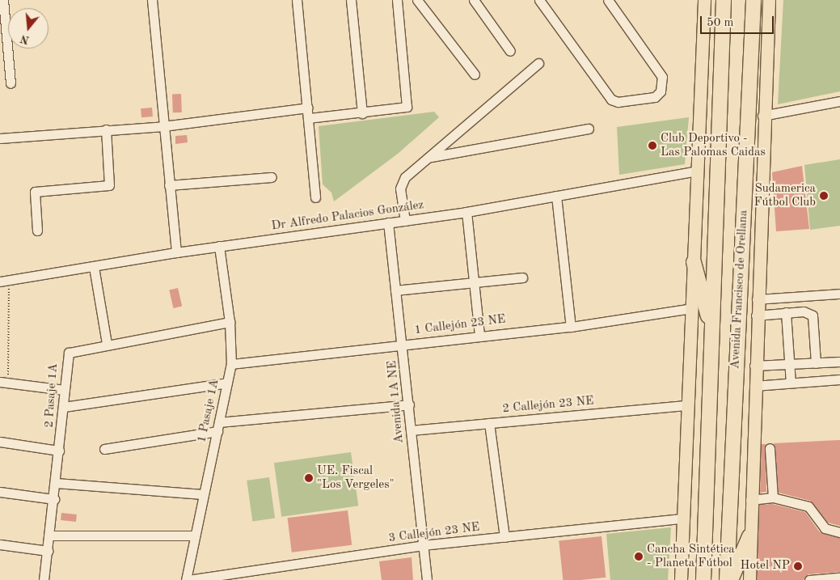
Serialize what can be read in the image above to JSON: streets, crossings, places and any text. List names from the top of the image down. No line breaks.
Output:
{"streets":{"highway":["Avenida Francisco de Orellana"],"street":["Dr Alfredo Palacios González","1 Callejón 23 NE","2 Pasaje 1A","Avenida 1A NE","2 Callejón 23 NE","1 Pasaje 1A","3 Callejón 23 NE"]},"crossings":[["Dr Alfredo Palacios González","Avenida 1A NE"],["Dr Alfredo Palacios González","1 Pasaje 1A"],["1 Callejón 23 NE","Avenida 1A NE"],["1 Callejón 23 NE","1 Pasaje 1A"],["2 Pasaje 1A","1 Pasaje 1A"],["Avenida 1A NE","2 Callejón 23 NE"],["Avenida 1A NE","3 Callejón 23 NE"],["1 Pasaje 1A","3 Callejón 23 NE"]],"places":["Club Deportivo - Las Palomas Caidas","Sudamerica Fútbol Club","UE. Fiscal \"Los Vergeles\"","Cancha Sintética - Planeta Fútbol","Hotel NP"],"scale_bar":"50 m","north":"bottom"}
